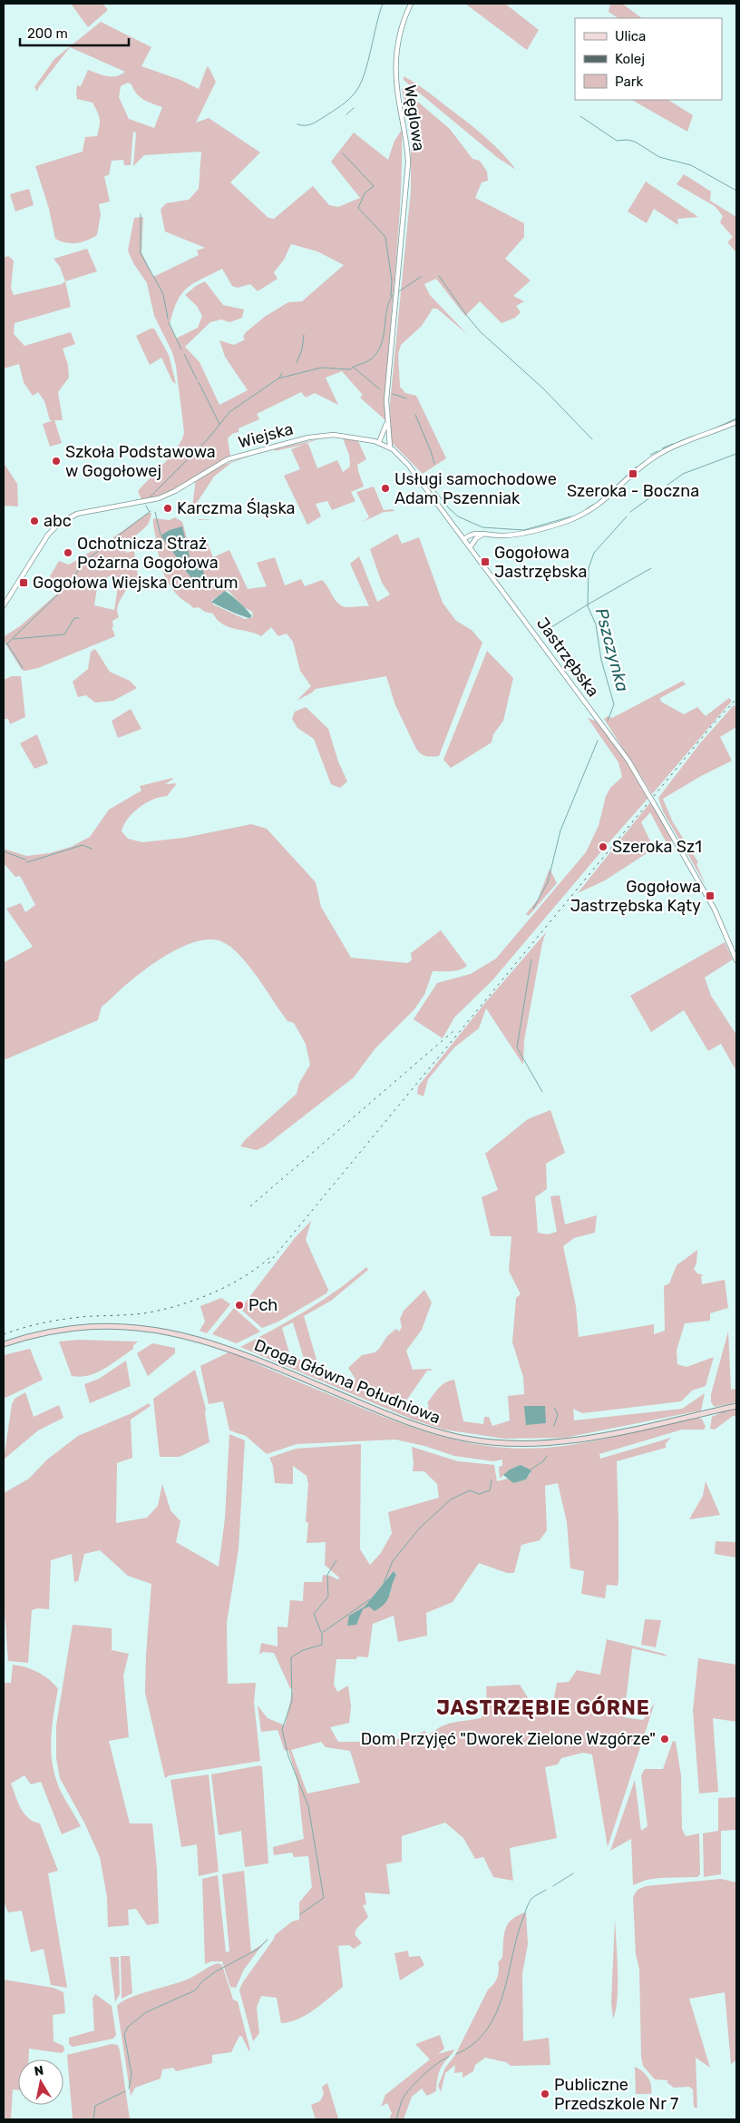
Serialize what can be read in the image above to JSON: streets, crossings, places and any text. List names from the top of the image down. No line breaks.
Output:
{"streets":{"main road":["Droga Główna Południowa"],"street":["Węglowa","Wiejska","Jastrzębska"]},"crossings":[["Węglowa","Wiejska"],["Wiejska","Jastrzębska"]],"districts":["JASTRZĘBIE GÓRNE"],"water":["Pszczynka"],"places":{"other":["Szkoła Podstawowa w Gogołowej","Usługi samochodowe Adam Pszenniak","Karczma Śląska","abc","Ochotnicza Straż Pożarna Gogołowa","Szeroka Sz1","Pch","Dom Przyjęć \"Dworek Zielone Wzgórze\"","Publiczne Przedszkole Nr 7"],"transit":["Szeroka - Boczna","Gogołowa Jastrzębska","Gogołowa Wiejska Centrum","Gogołowa Jastrzębska Kąty"]},"legend":["Ulica","Kolej","Park"],"scale_bar":"200 m","north":"top"}
